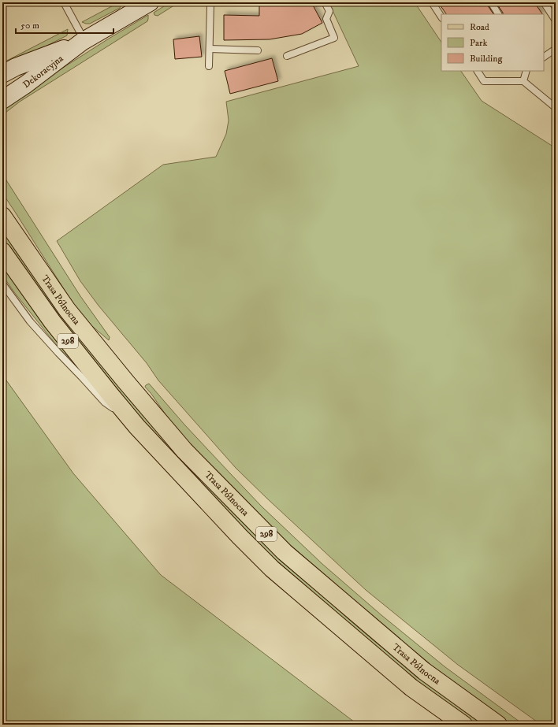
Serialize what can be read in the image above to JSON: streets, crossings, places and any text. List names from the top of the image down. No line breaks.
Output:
{"streets":{"main road":["Trasa Północna","298"],"street":["Dekoracyjna"]},"legend":["Road","Park","Building"],"scale_bar":"50 m"}
